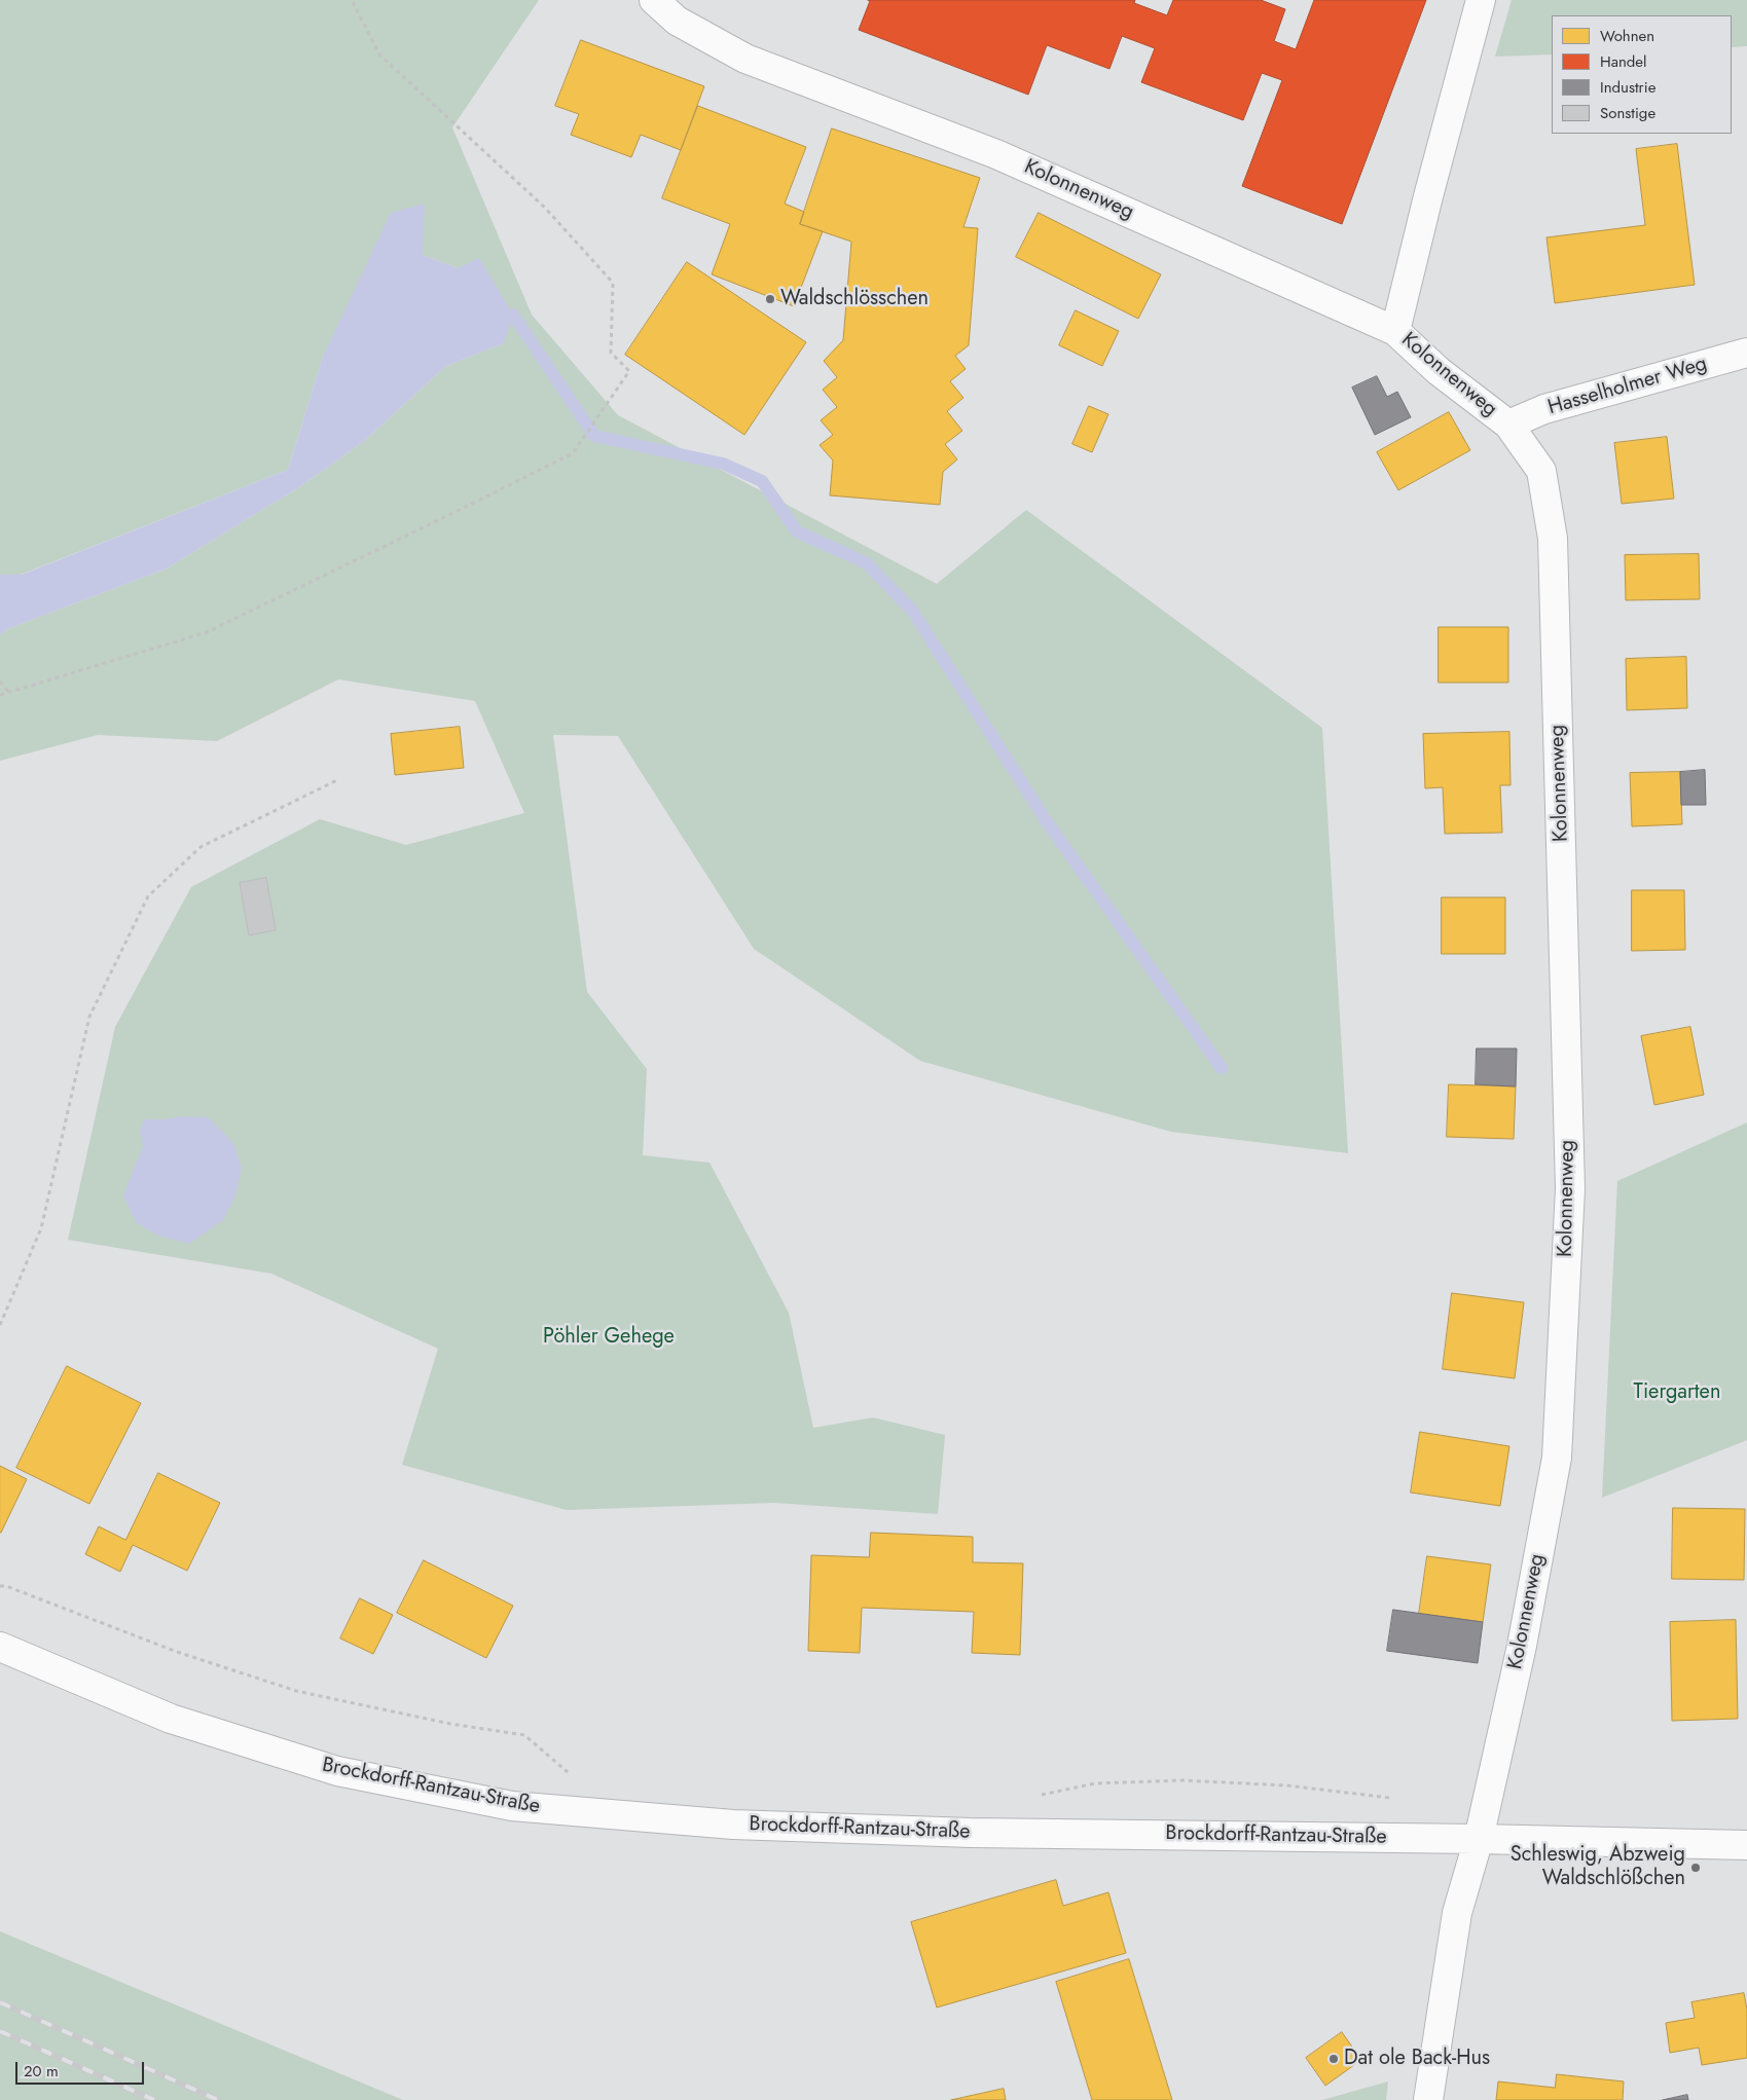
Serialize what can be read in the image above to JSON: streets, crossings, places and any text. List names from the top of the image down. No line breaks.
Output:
{"streets":{"street":["Kolonnenweg","Hasselholmer Weg","Brockdorff-Rantzau-Straße"]},"crossings":[["Kolonnenweg","Hasselholmer Weg"],["Kolonnenweg","Brockdorff-Rantzau-Straße"]],"parks":["Pöhler Gehege","Tiergarten"],"places":["Waldschlösschen","Schleswig, Abzweig Waldschlößchen","Dat ole Back-Hus"],"legend":["Wohnen","Handel","Industrie","Sonstige"],"scale_bar":"20 m"}
